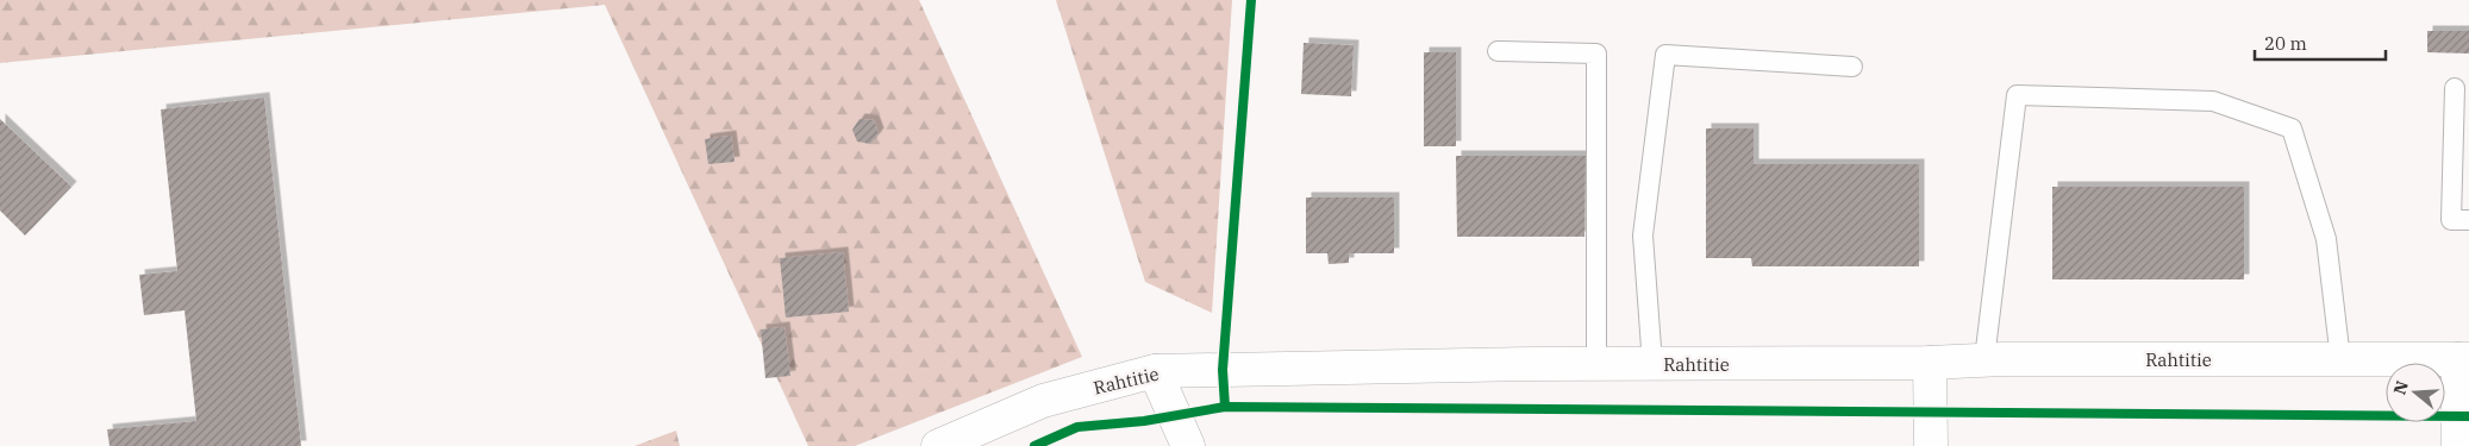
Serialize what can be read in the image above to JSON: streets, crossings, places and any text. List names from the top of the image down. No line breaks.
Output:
{"streets":{"street":["Rahtitie"]},"scale_bar":"20 m","north":"left"}
